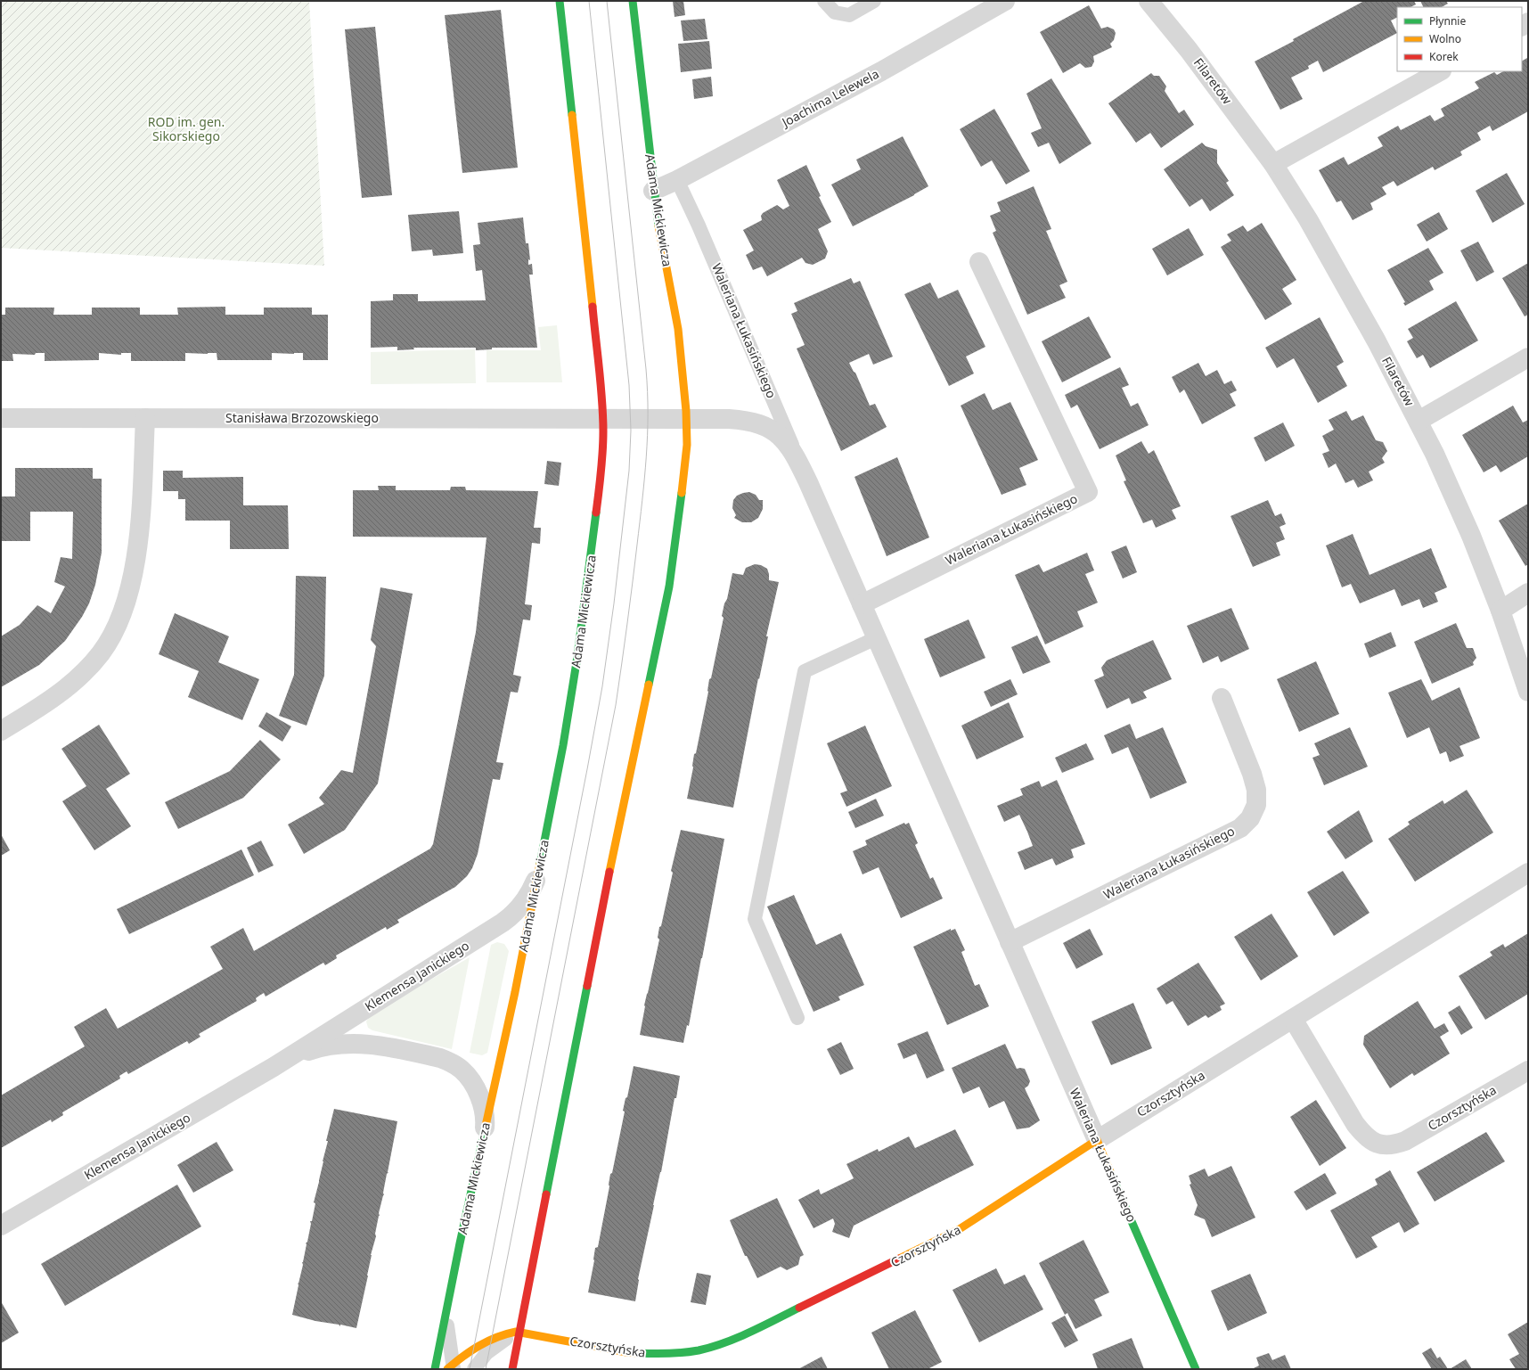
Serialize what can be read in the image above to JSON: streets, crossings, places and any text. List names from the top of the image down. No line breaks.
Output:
{"streets":{"street":["Filaretów","Joachima Lelewela","Adama Mickiewicza","Waleriana Łukasińskiego","Stanisława Brzozowskiego","Klemensa Janickiego","Czorsztyńska"]},"crossings":[["Joachima Lelewela","Adama Mickiewicza"],["Joachima Lelewela","Waleriana Łukasińskiego"],["Adama Mickiewicza","Waleriana Łukasińskiego"],["Adama Mickiewicza","Stanisława Brzozowskiego"],["Adama Mickiewicza","Klemensa Janickiego"],["Adama Mickiewicza","Czorsztyńska"],["Waleriana Łukasińskiego","Czorsztyńska"]],"parks":["ROD im. gen. Sikorskiego"],"legend":["Płynnie","Wolno","Korek"]}
